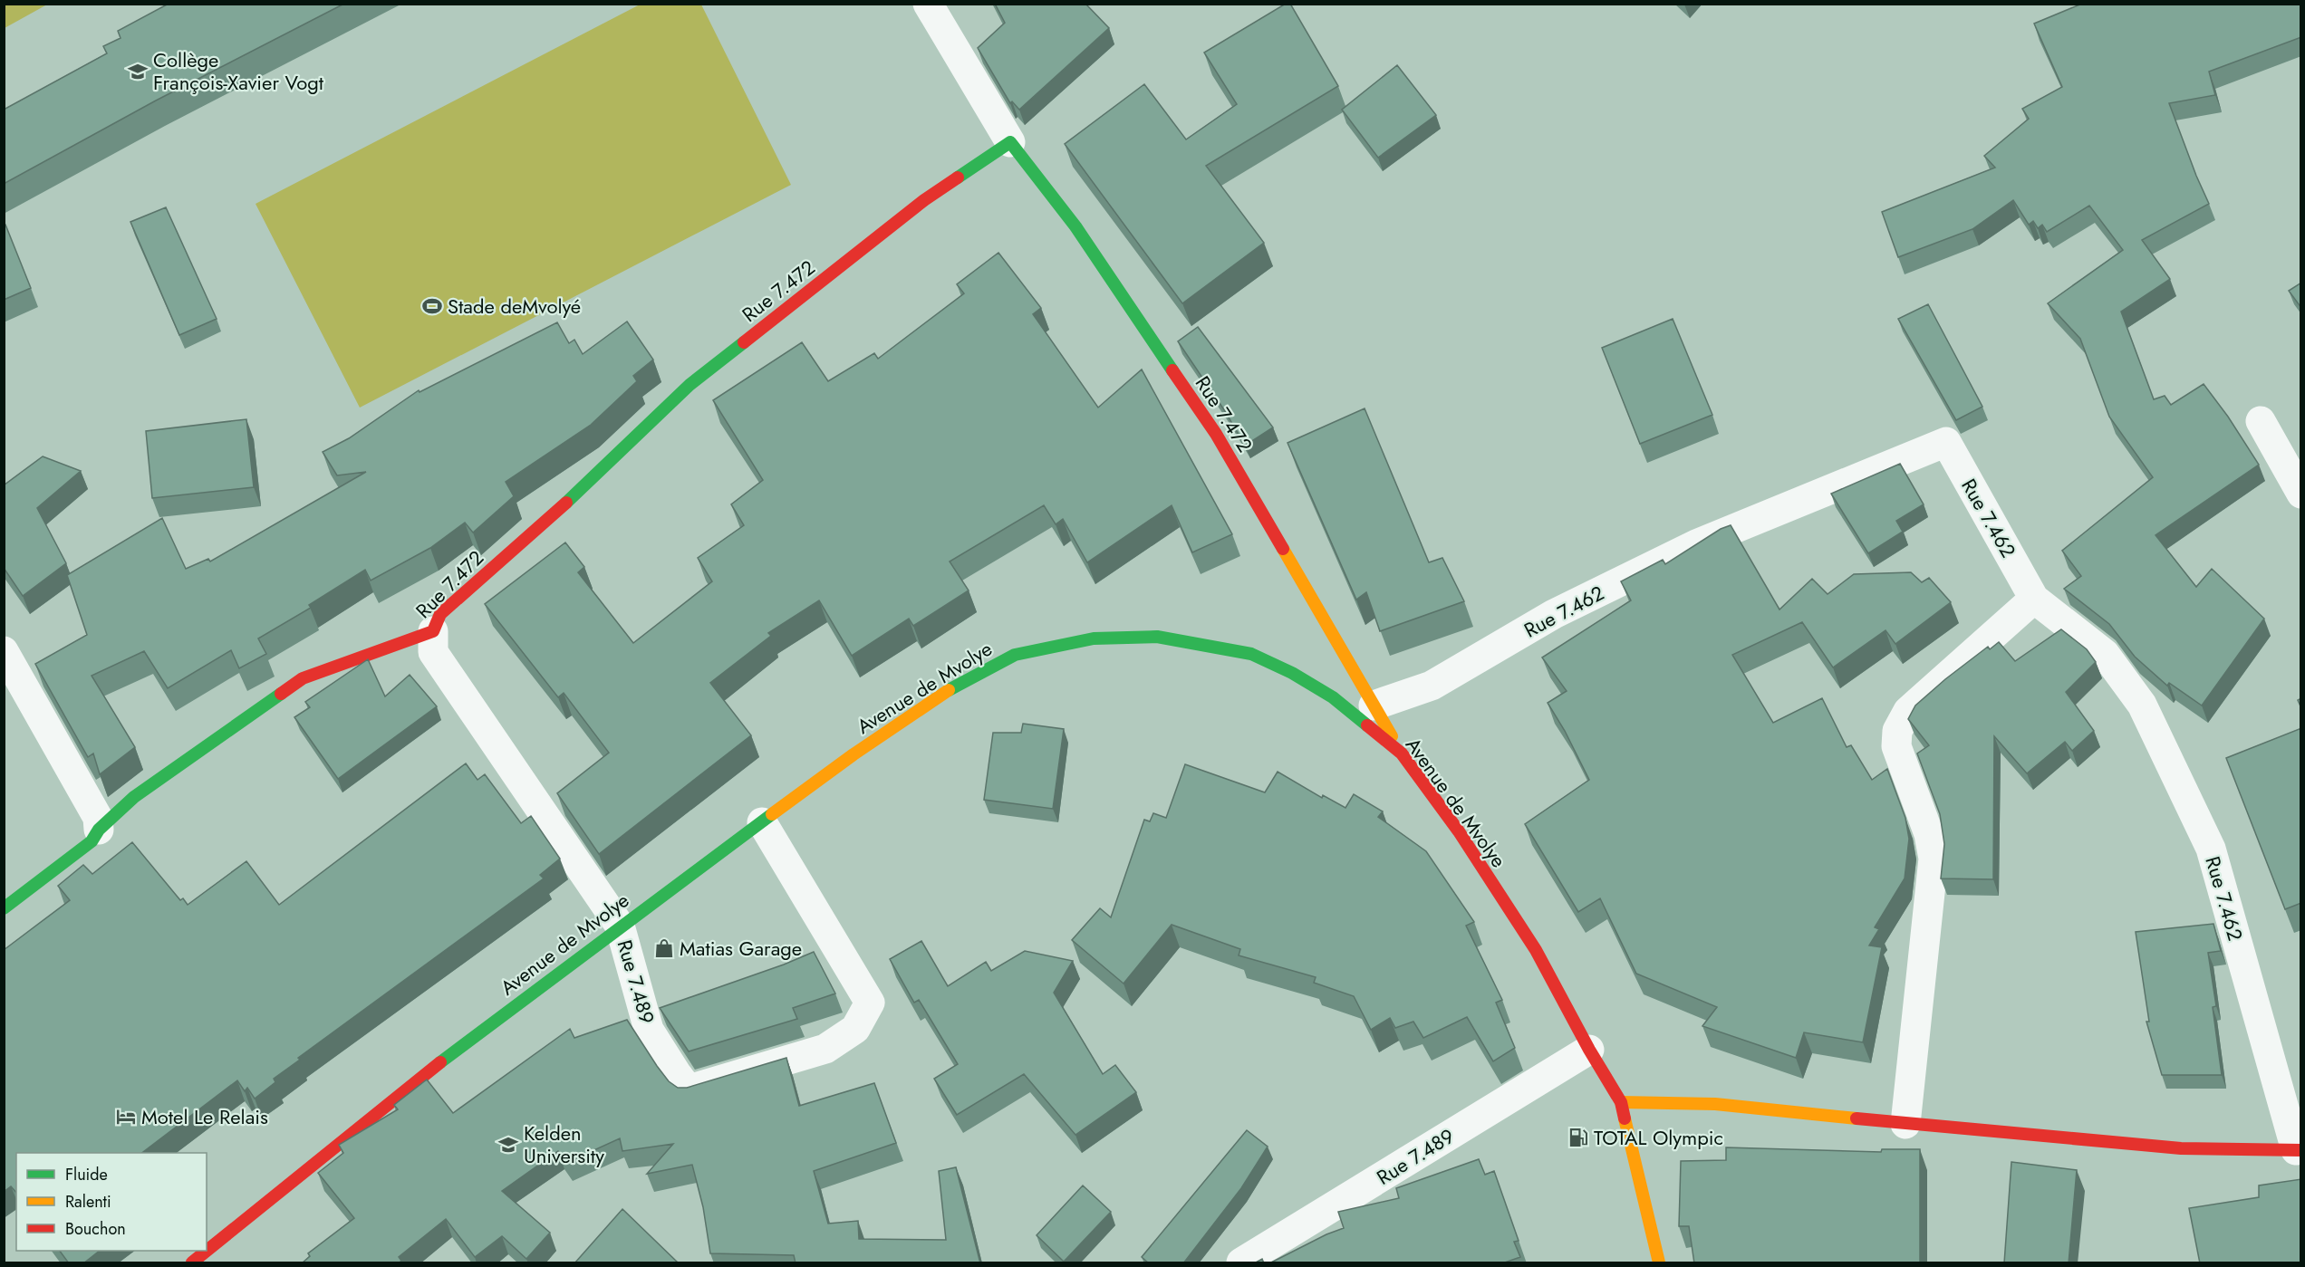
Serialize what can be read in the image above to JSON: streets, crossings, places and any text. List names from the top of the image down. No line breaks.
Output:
{"streets":{"street":["Rue 7.472","Rue 7.462","Avenue de Mvolye","Rue 7.489"]},"crossings":[["Rue 7.472","Rue 7.462"],["Rue 7.472","Avenue de Mvolye"],["Rue 7.472","Rue 7.489"],["Avenue de Mvolye","Rue 7.489"]],"places":{"school or university":["Collège François-Xavier Vogt","Kelden University"],"sports":["Stade deMvolyé"],"shop":["Matias Garage"],"hotel":["Motel Le Relais"],"fuel station":["TOTAL Olympic"]},"legend":["Fluide","Ralenti","Bouchon"]}
